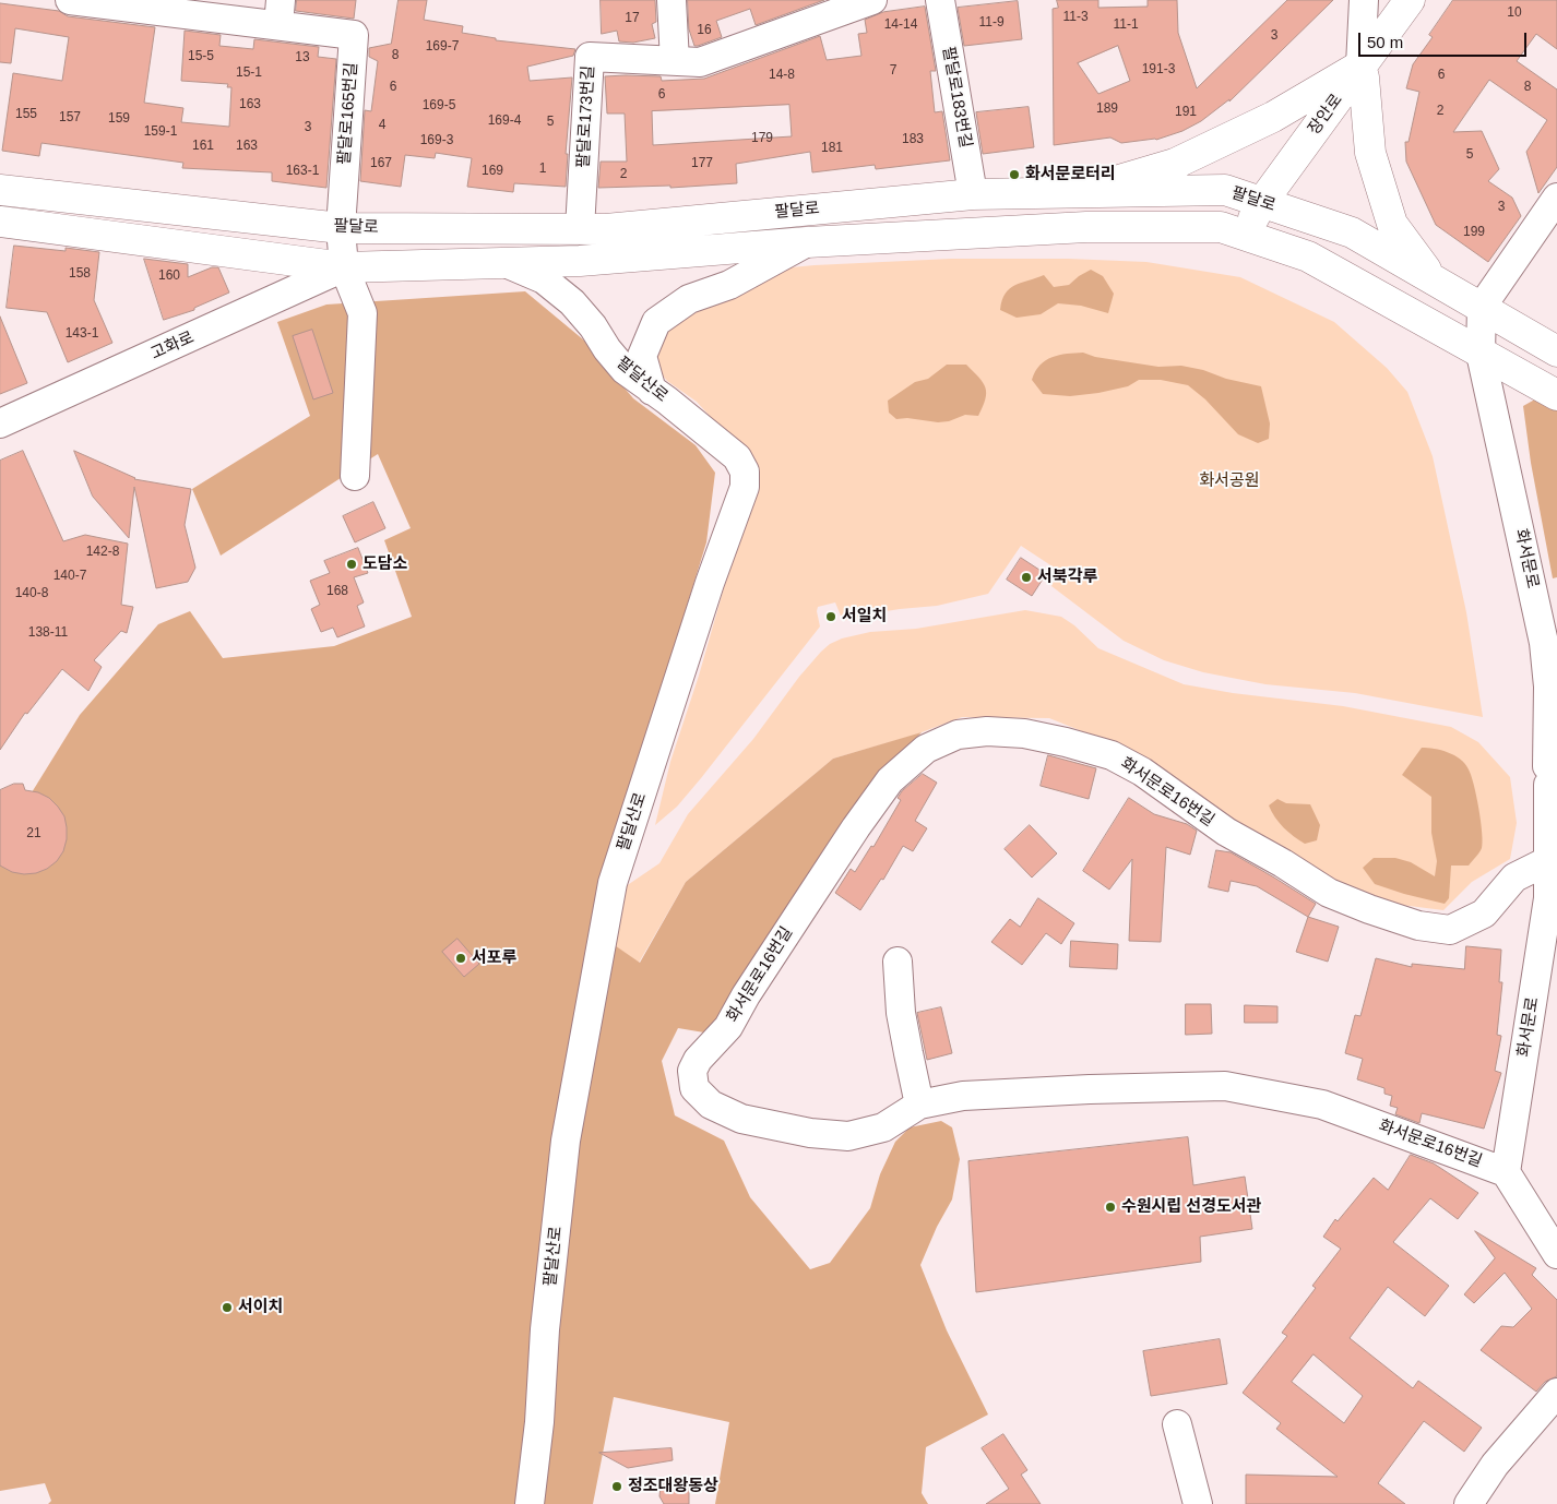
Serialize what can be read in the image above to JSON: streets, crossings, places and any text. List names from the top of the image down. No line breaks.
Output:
{"streets":{"main road":["장안로","팔달로"],"street":["팔달로183번길","팔달로165번길","팔달로173번길","고화로","팔달산로","화서문로","화서문로16번길"]},"crossings":[["팔달로183번길","팔달로"],["팔달로165번길","팔달로"],["팔달로165번길","고화로"],["장안로","팔달로"],["팔달로173번길","팔달로"],["팔달로","고화로"],["팔달로","팔달산로"],["팔달로","화서문로"],["화서문로","화서문로16번길"]],"parks":["화서공원"],"places":["화서문로터리","도담소","서북각루","서일치","서포루","수원시립 선경도서관","서이치","정조대왕동상"],"house_numbers":["10","11-3","17","11-9","14-14","11-1","16","3","169-7","8","15-5","13","191-3","7","15-1","14-8","6","6","8","6","163","169-5","189","2","191","155","157","159","169-4","5","4","3","159-1","179","183","169-3","161","163","181","5","167","177","1","163-1","169","2","3","199","158","160","143-1","142-8","140-7","168","140-8","138-11","21"],"scale_bar":"50 m"}
